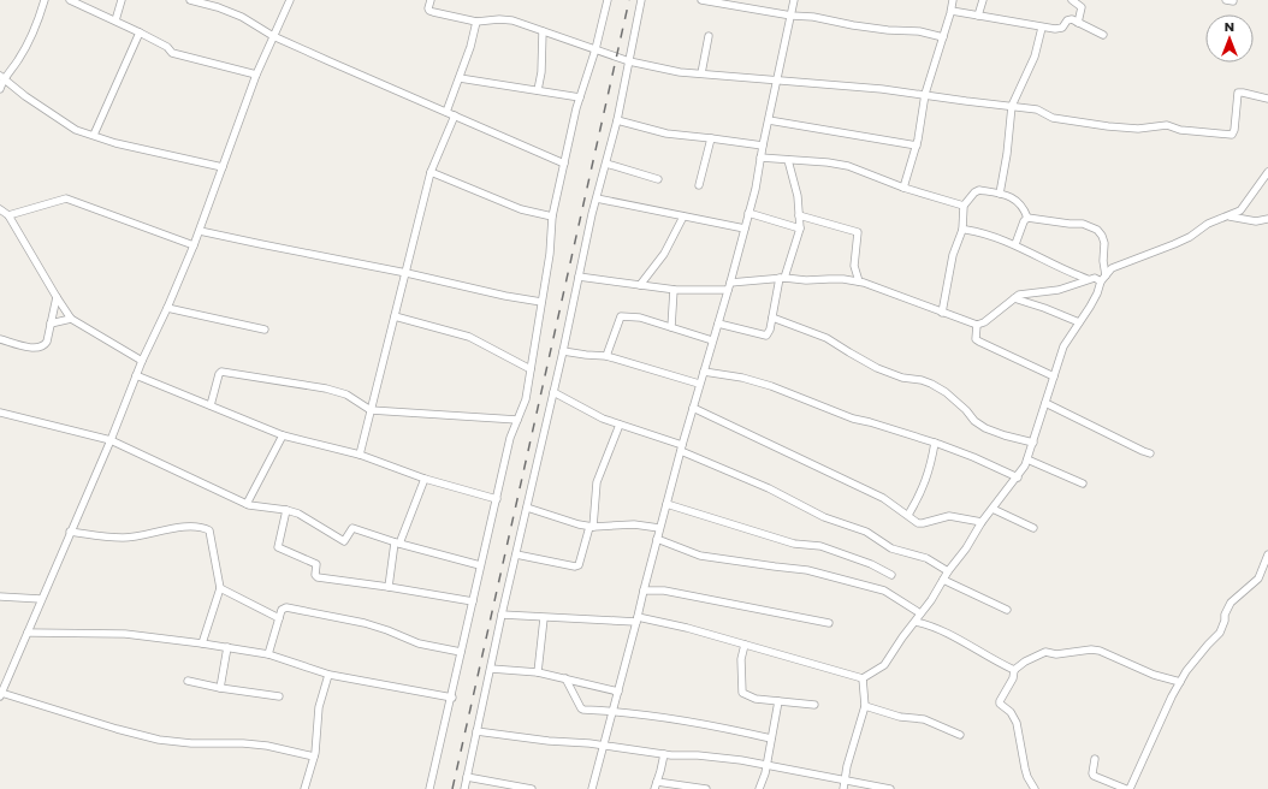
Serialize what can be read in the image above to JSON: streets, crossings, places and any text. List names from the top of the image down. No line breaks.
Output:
{"north":"top"}
